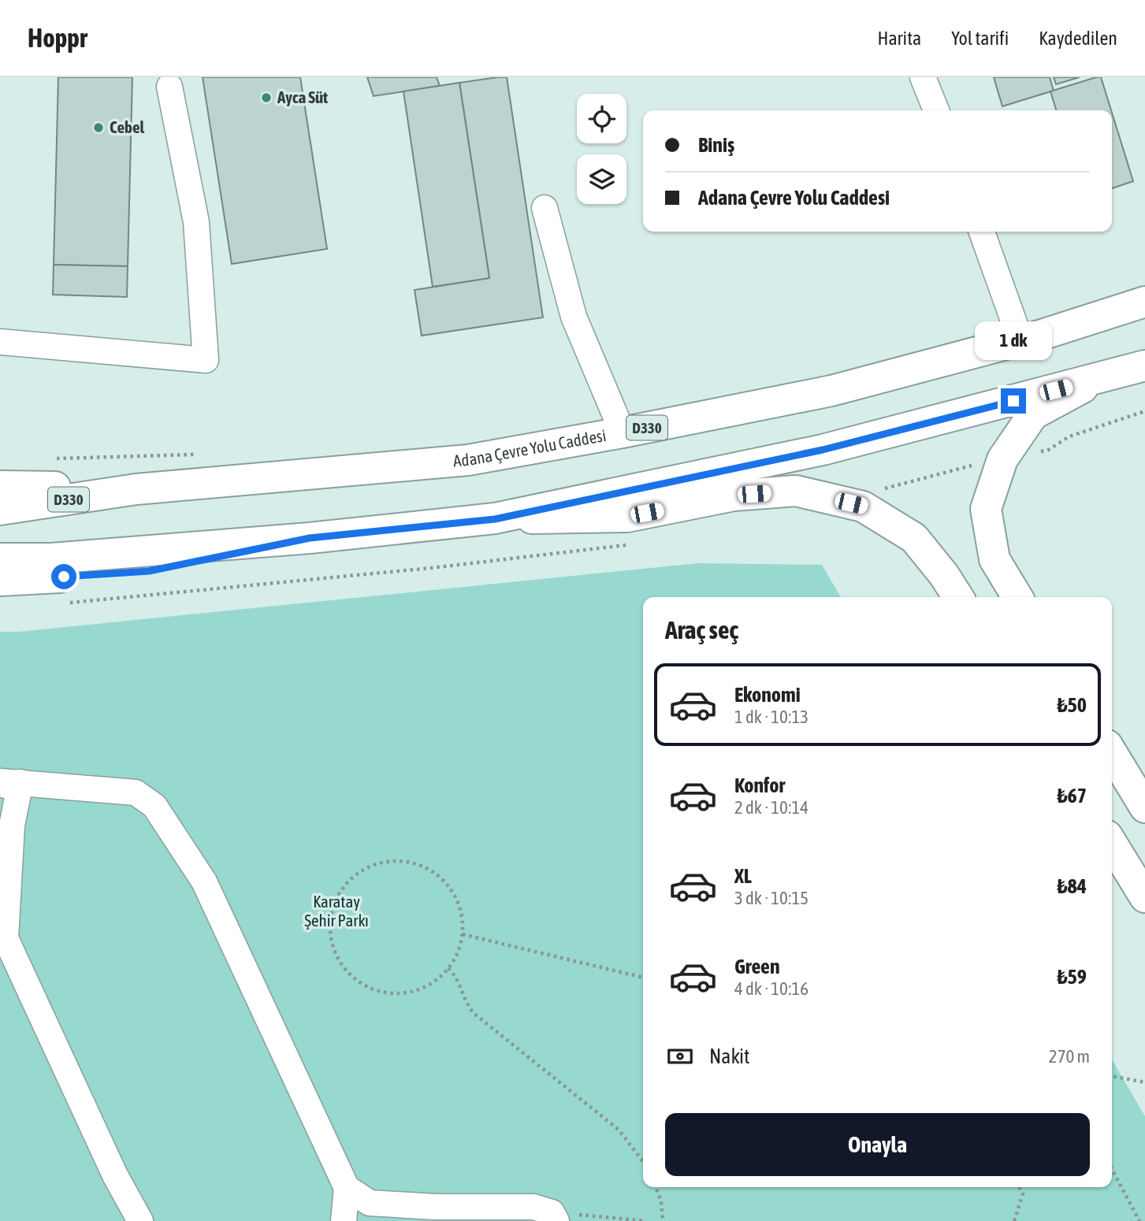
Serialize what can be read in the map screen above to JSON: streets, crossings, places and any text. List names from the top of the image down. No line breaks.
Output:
{"streets":{"main road":["D330","Adana Çevre Yolu Caddesi"]},"crossings":[["D330","Adana Çevre Yolu Caddesi"]],"parks":["Karatay Şehir Parkı"],"places":["Ayca Süt","Cebel"],"page":{"header":"Hoppr","nav":["Harita","Yol tarifi","Kaydedilen"],"banner":["Biniş","Adana Çevre Yolu Caddesi"],"bubble":"1 dk","heading":"Araç seç","list":[{"name":"Ekonomi","note":"1 dk · 10:13","value":"₺50"},{"name":"Konfor","note":"2 dk · 10:14","value":"₺67"},{"name":"XL","note":"3 dk · 10:15","value":"₺84"},{"name":"Green","note":"4 dk · 10:16","value":"₺59"}],"pay":["Nakit","270 m"],"buttons":"Onayla"}}
